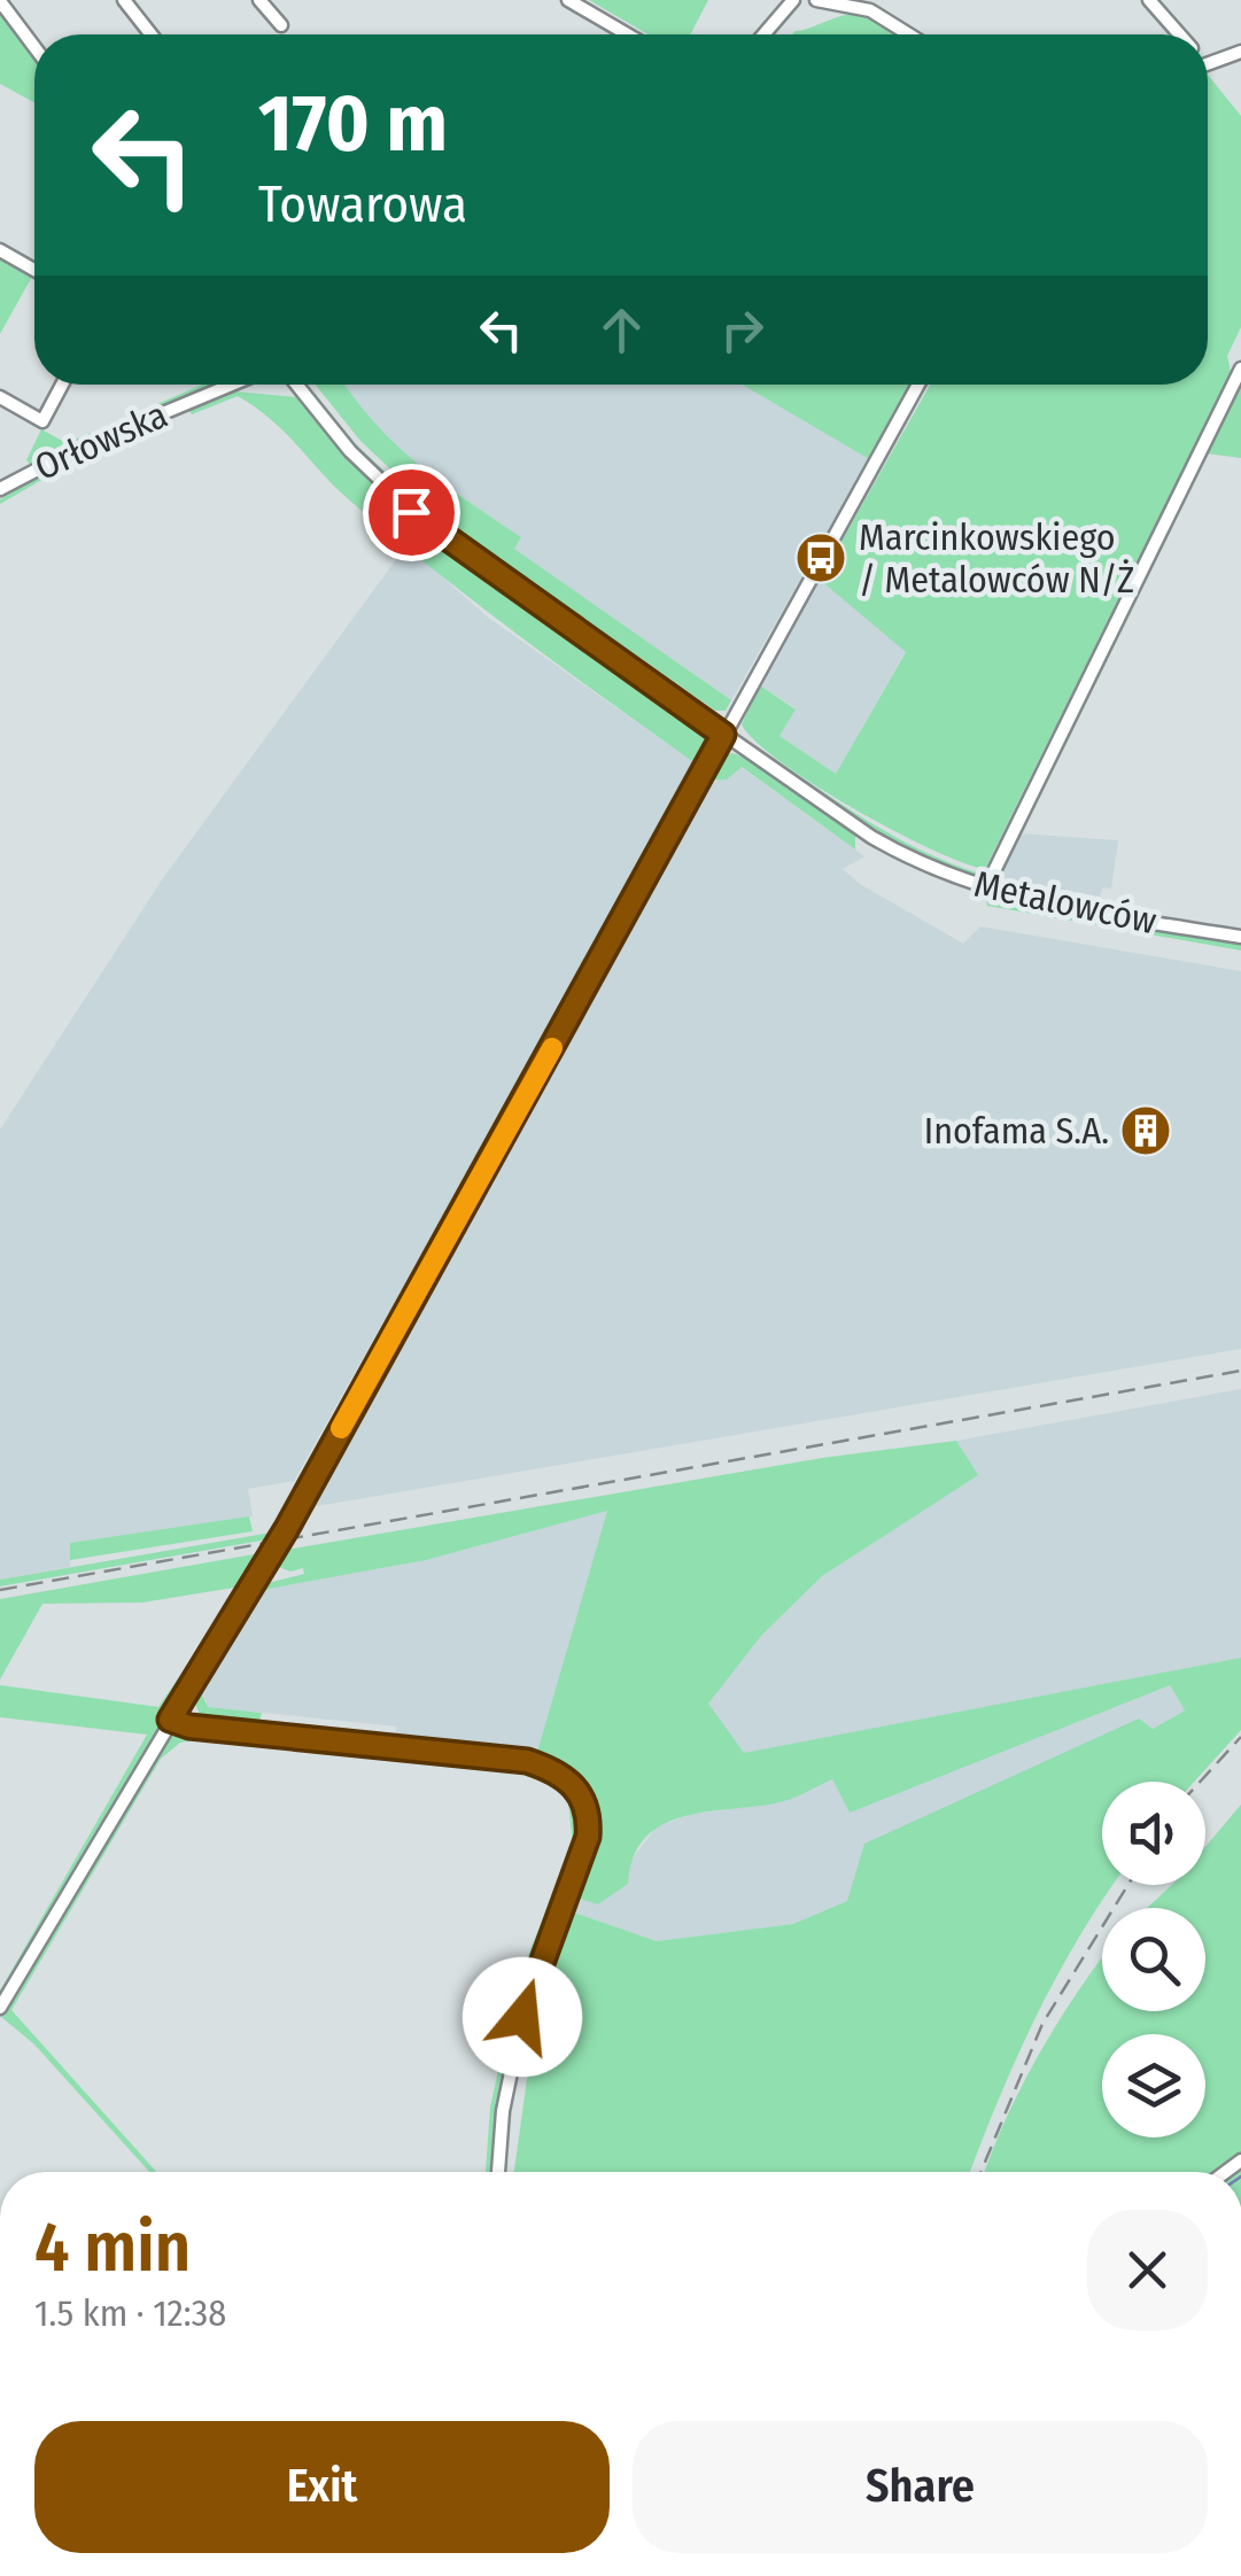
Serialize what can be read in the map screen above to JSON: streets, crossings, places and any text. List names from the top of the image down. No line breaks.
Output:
{"streets":{"street":["Orłowska","Metalowców"]},"places":{"bus stop":["Marcinkowskiego / Metalowców N/Ż"],"building":["Inofama S.A."]},"page":{"turn":["170 m","Towarowa"],"heading":["4 min","1.5 km · 12:38"],"buttons":["Exit","Share"]}}
